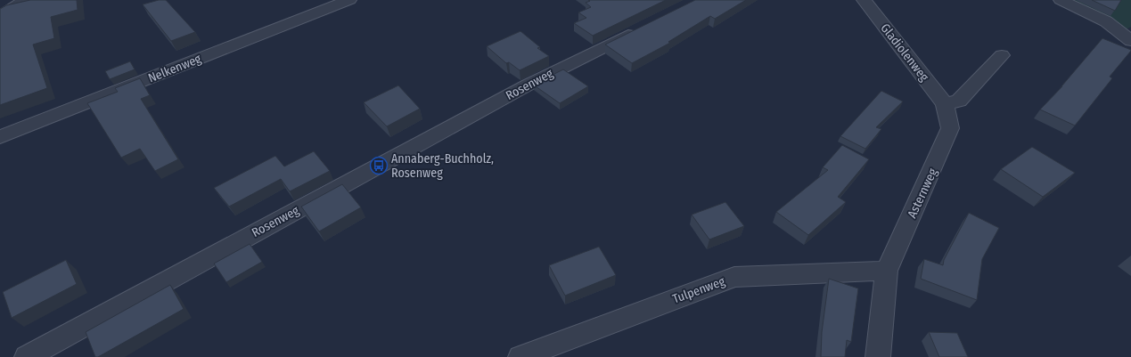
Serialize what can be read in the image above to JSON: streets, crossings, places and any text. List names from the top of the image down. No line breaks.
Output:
{"streets":{"street":["Gladiolenweg","Nelkenweg","Rosenweg","Asternweg","Tulpenweg"]},"crossings":[["Gladiolenweg","Asternweg"],["Asternweg","Tulpenweg"]],"places":{"bus stop":["Annaberg-Buchholz, Rosenweg"]}}
